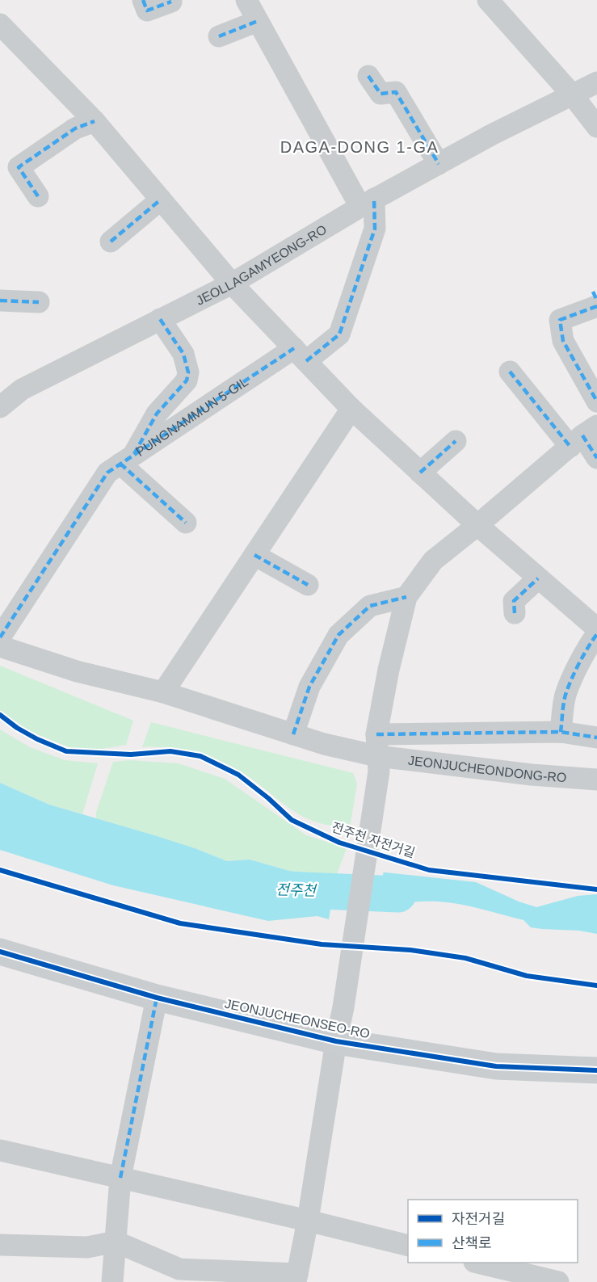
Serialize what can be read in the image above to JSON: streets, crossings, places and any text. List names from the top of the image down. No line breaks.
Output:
{"streets":{"street":["JEOLLAGAMYEONG-RO","PUNGNAMMUN 5-GIL","JEONJUCHEONDONG-RO","JEONJUCHEONSEO-RO"],"cycle path":["전주천 자전거길"]},"crossings":[["JEOLLAGAMYEONG-RO","PUNGNAMMUN 5-GIL"]],"districts":["DAGA-DONG 1-GA"],"water":["전주천"],"legend":["자전거길","산책로"]}
